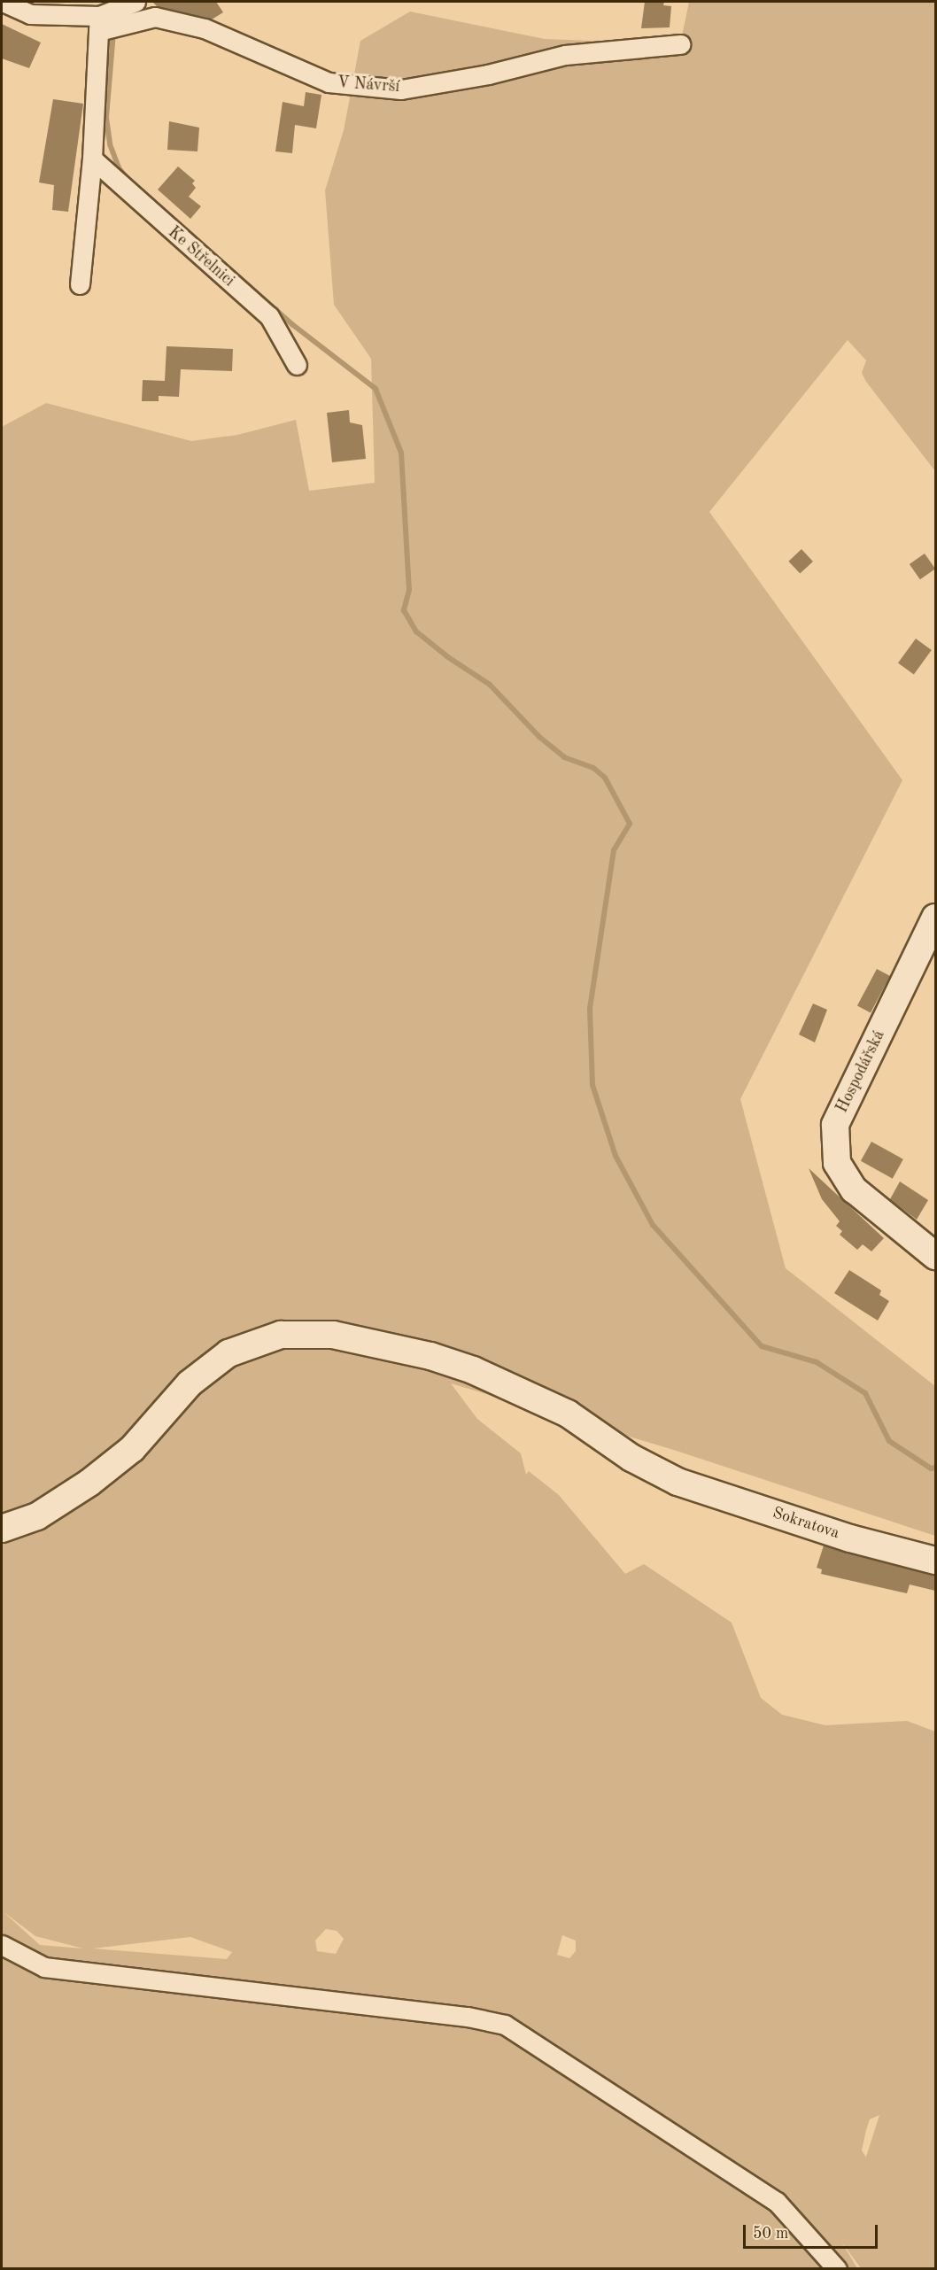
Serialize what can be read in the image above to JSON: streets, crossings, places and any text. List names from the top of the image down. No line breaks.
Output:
{"streets":{"street":["V Návrší","Ke Střelnici","Hospodářská","Sokratova"]},"scale_bar":"50 m"}
